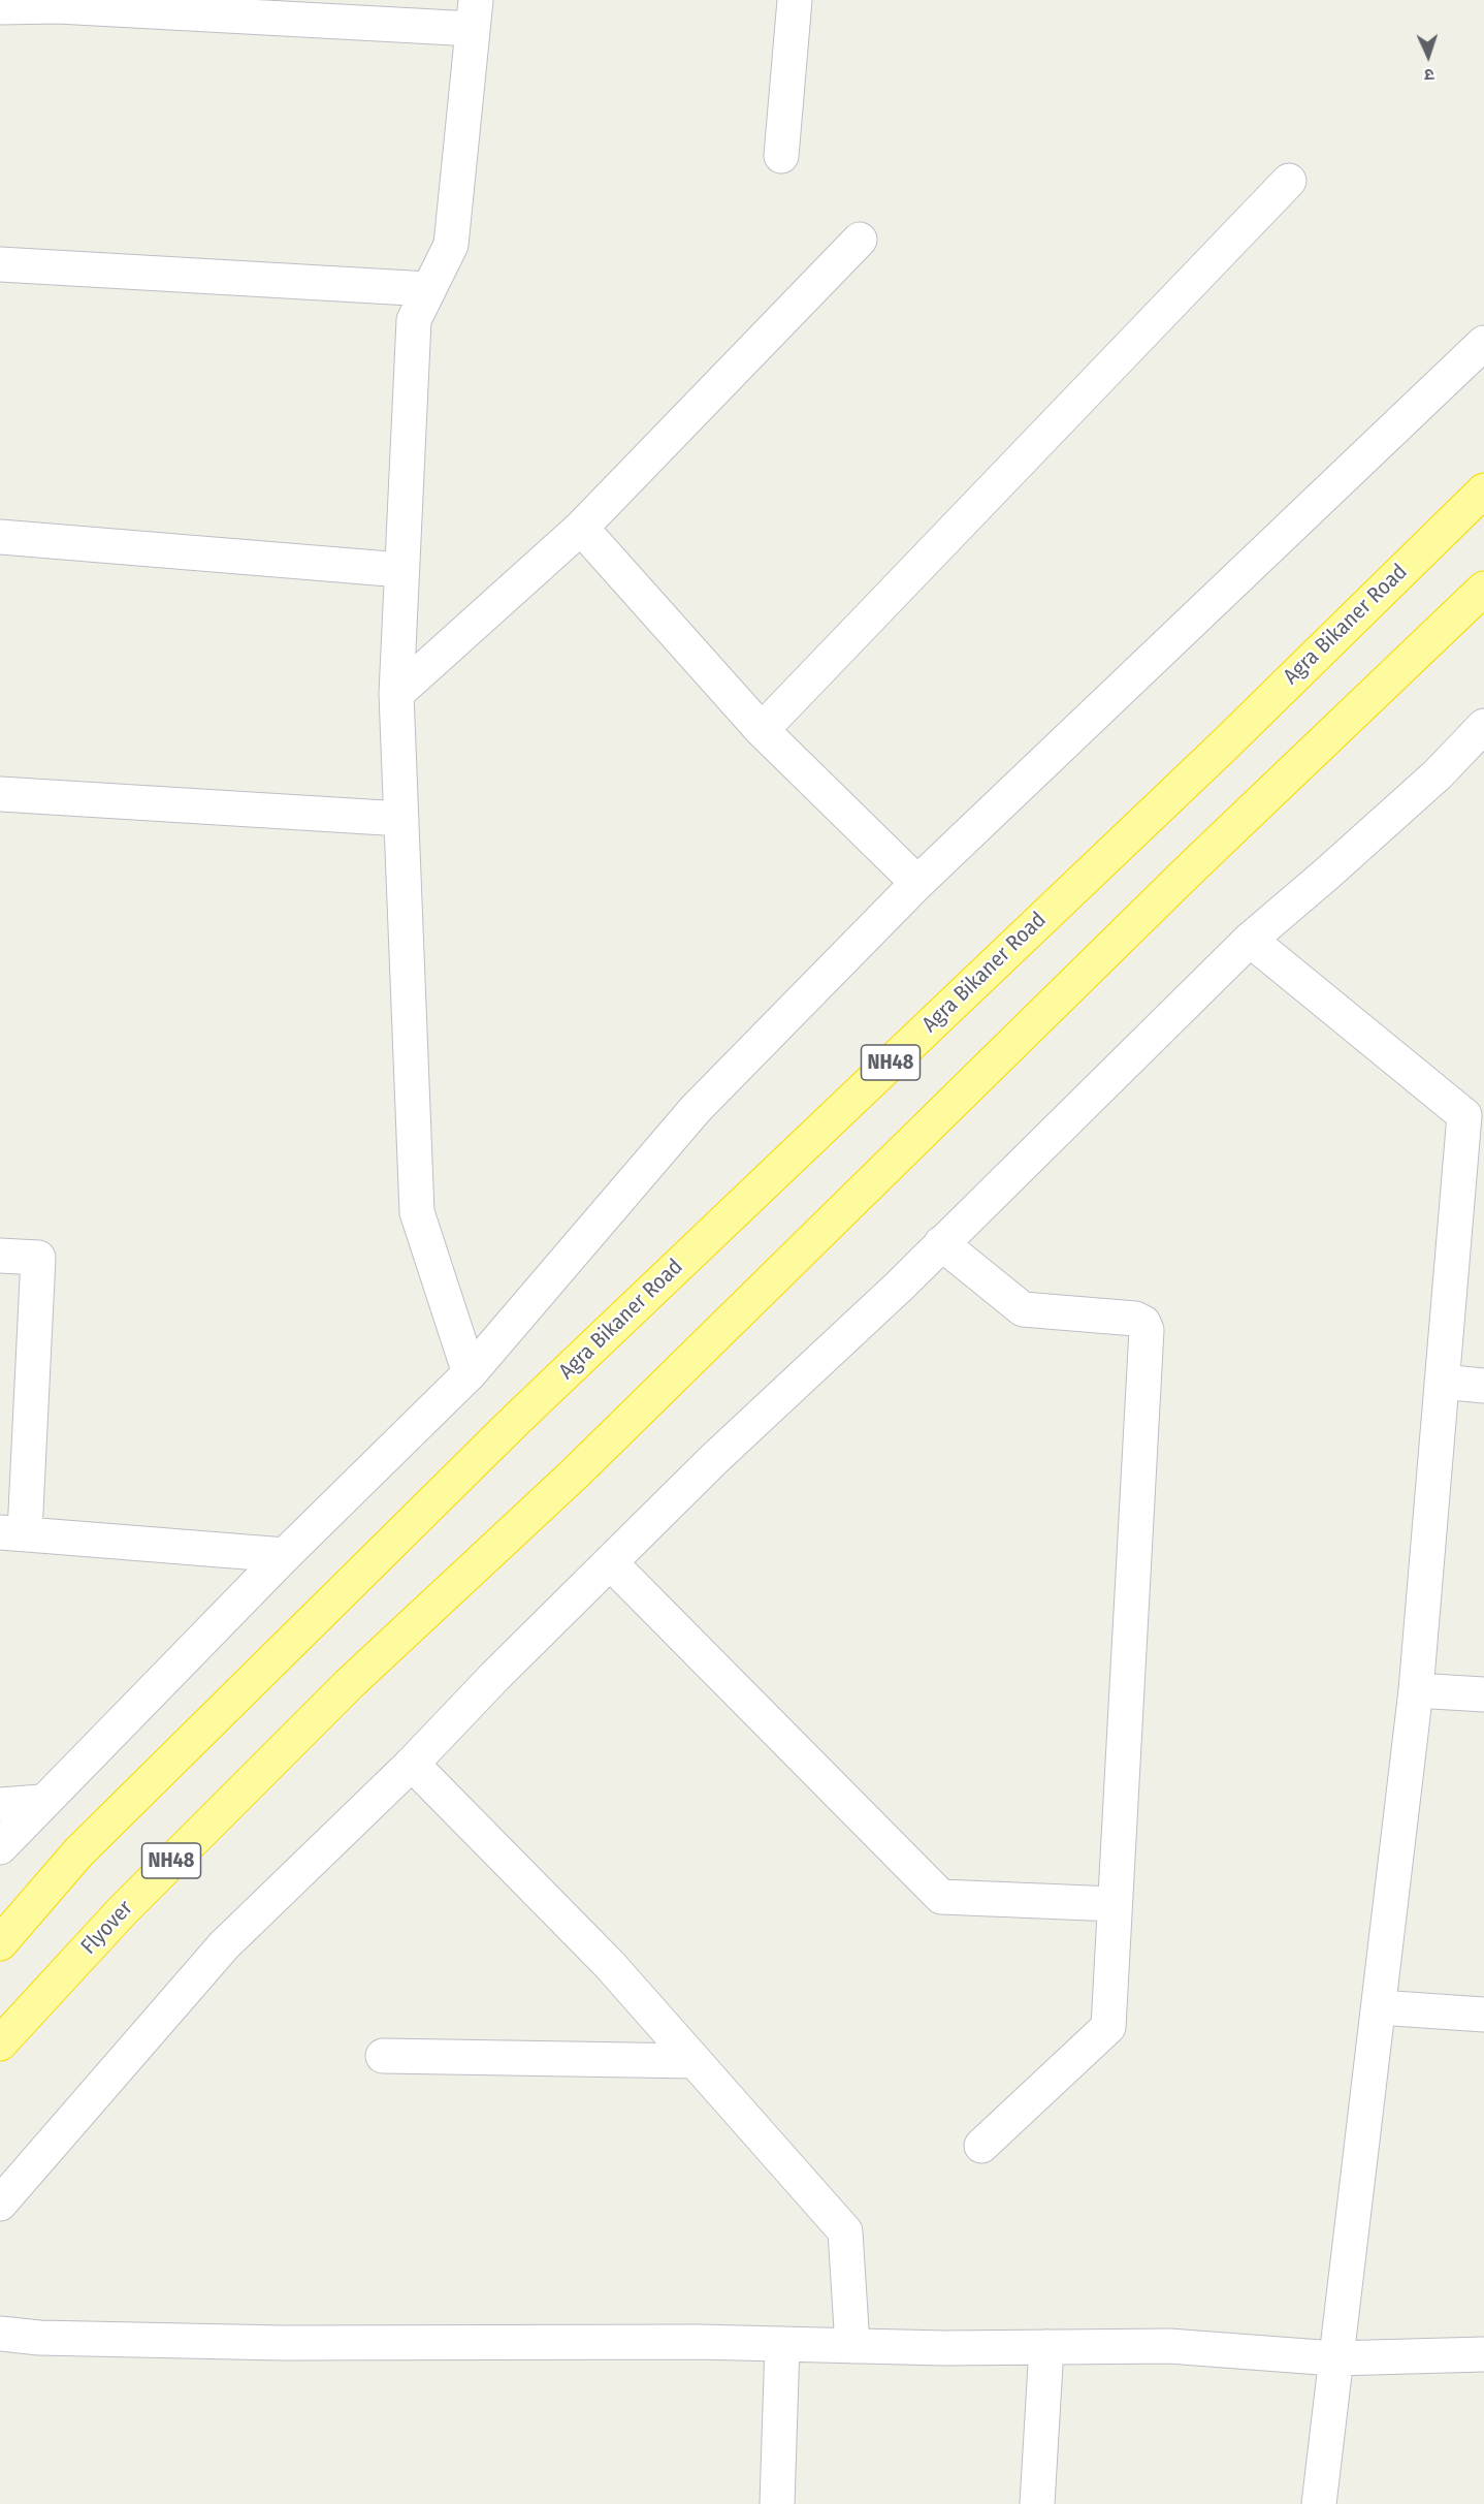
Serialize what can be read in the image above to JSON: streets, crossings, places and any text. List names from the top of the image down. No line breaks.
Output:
{"streets":{"highway":["Agra Bikaner Road","NH48","Flyover"]},"north":"bottom"}
